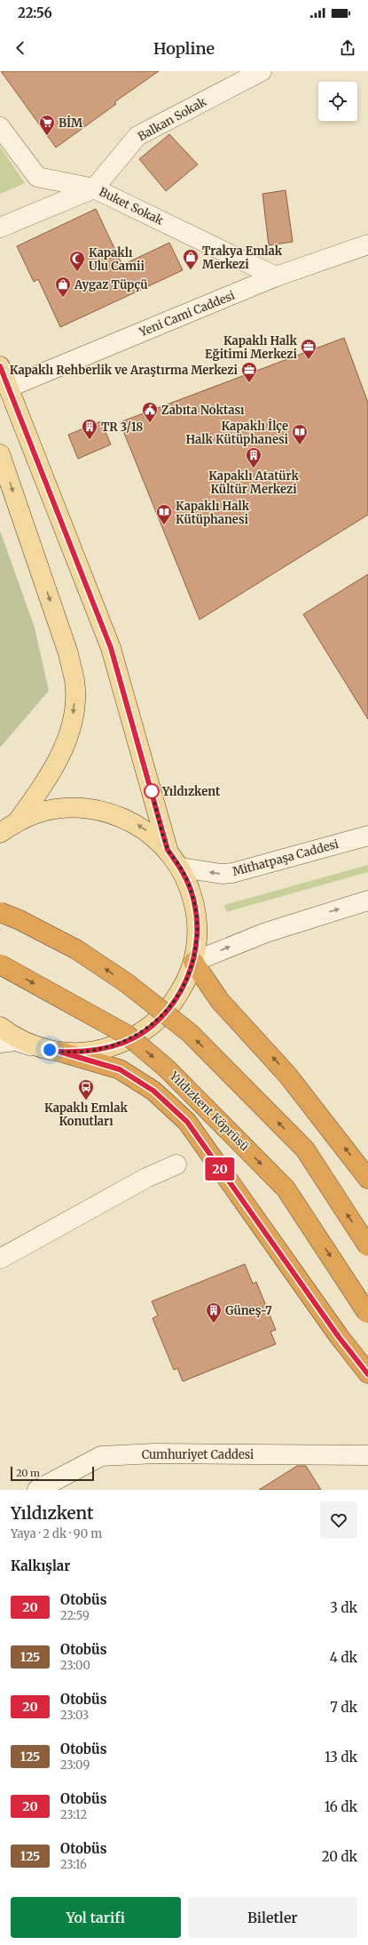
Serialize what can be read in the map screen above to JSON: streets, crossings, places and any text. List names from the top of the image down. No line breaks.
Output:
{"streets":{"highway":["Yıldızkent Köprüsü"],"street":["Balkan Sokak","Buket Sokak","Yeni Cami Caddesi","Mithatpaşa Caddesi","Cumhuriyet Caddesi"]},"crossings":[["Balkan Sokak","Buket Sokak"],["Buket Sokak","Yeni Cami Caddesi"]],"places":{"supermarket":["BİM"],"shop":["Trakya Emlak Merkezi","Aygaz Tüpçü"],"mosque":["Kapaklı Ulu Camii"],"office":["Kapaklı Halk Eğitimi Merkezi","Kapaklı Rehberlik ve Araştırma Merkezi"],"public building":["Zabıta Noktası"],"building":["TR 3/18","Kapaklı Atatürk Kültür Merkezi","Güneş-7"],"library":["Kapaklı İlçe Halk Kütüphanesi","Kapaklı Halk Kütüphanesi"],"other":["Yıldızkent"],"bus stop":["Kapaklı Emlak Konutları"]},"lines":["bus line 20"],"scale_bar":"20 m","page":{"status":"22:56","header":"Hopline","on_map":"20","scale":"20 m","heading":[["Yıldızkent","Yaya · 2 dk · 90 m"],"Kalkışlar"],"list":[{"mark":"20","name":"Otobüs","note":"22:59","value":"3 dk"},{"mark":"125","name":"Otobüs","note":"23:00","value":"4 dk"},{"mark":"20","name":"Otobüs","note":"23:03","value":"7 dk"},{"mark":"125","name":"Otobüs","note":"23:09","value":"13 dk"},{"mark":"20","name":"Otobüs","note":"23:12","value":"16 dk"},{"mark":"125","name":"Otobüs","note":"23:16","value":"20 dk"}],"buttons":["Yol tarifi","Biletler"]}}
